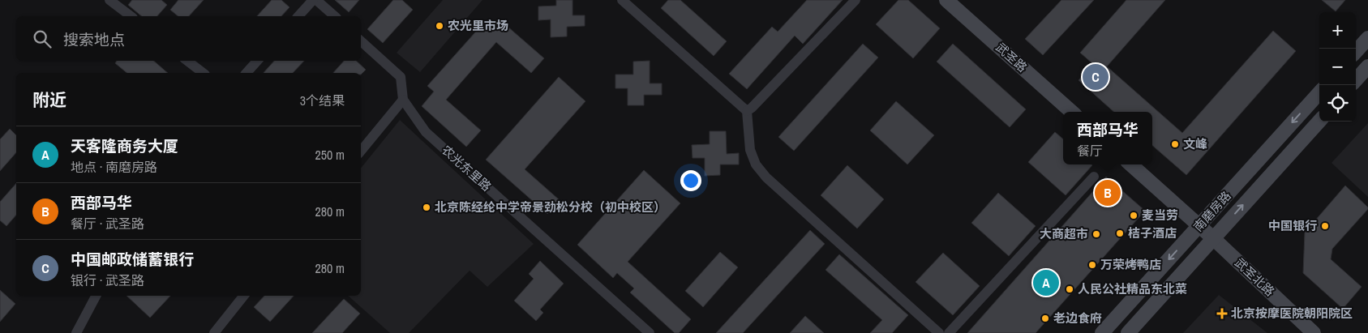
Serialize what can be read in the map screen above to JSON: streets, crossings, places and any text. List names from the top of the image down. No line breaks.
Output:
{"streets":{"main road":["武圣路","南磨房路","武圣北路"],"street":["农光东里路"]},"crossings":[["南磨房路","武圣北路"]],"places":{"other":["农光里市场","文峰","北京陈经纶中学帝景劲松分校（初中校区）","麦当劳","中国银行","桔子酒店","大商超市","万荣烤鸭店","人民公社精品东北菜","老边食府"],"health":["北京按摩医院朝阳院区"]},"page":{"map_buttons":["+","−"],"search":"搜索地点","pins":["C","B","A"],"heading":["附近","3个结果"],"popup":["西部马华","餐厅"],"list":[{"mark":"A","name":"天客隆商务大厦","note":"地点 · 南磨房路","value":"250 m"},{"mark":"B","name":"西部马华","note":"餐厅 · 武圣路","value":"280 m"},{"mark":"C","name":"中国邮政储蓄银行","note":"银行 · 武圣路","value":"280 m"}]}}
